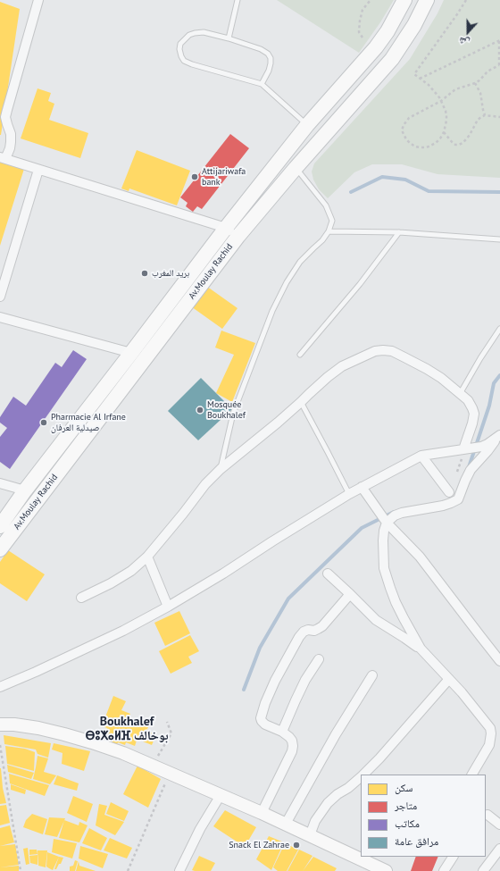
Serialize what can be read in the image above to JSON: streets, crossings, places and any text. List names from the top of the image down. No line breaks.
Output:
{"streets":{"main road":["Av.Moulay Rachid"]},"districts":["Boukhalef ⴱⵓⵅⴰⵍⴼ بوخالف"],"places":["Attijariwafa bank","بريد المغرب","Mosquée Boukhalef","Pharmacie Al Irfane صيدلية العرفان","Snack El Zahrae"],"legend":["سكن","متاجر","مكاتب","مرافق عامة"],"north":"bottom"}
